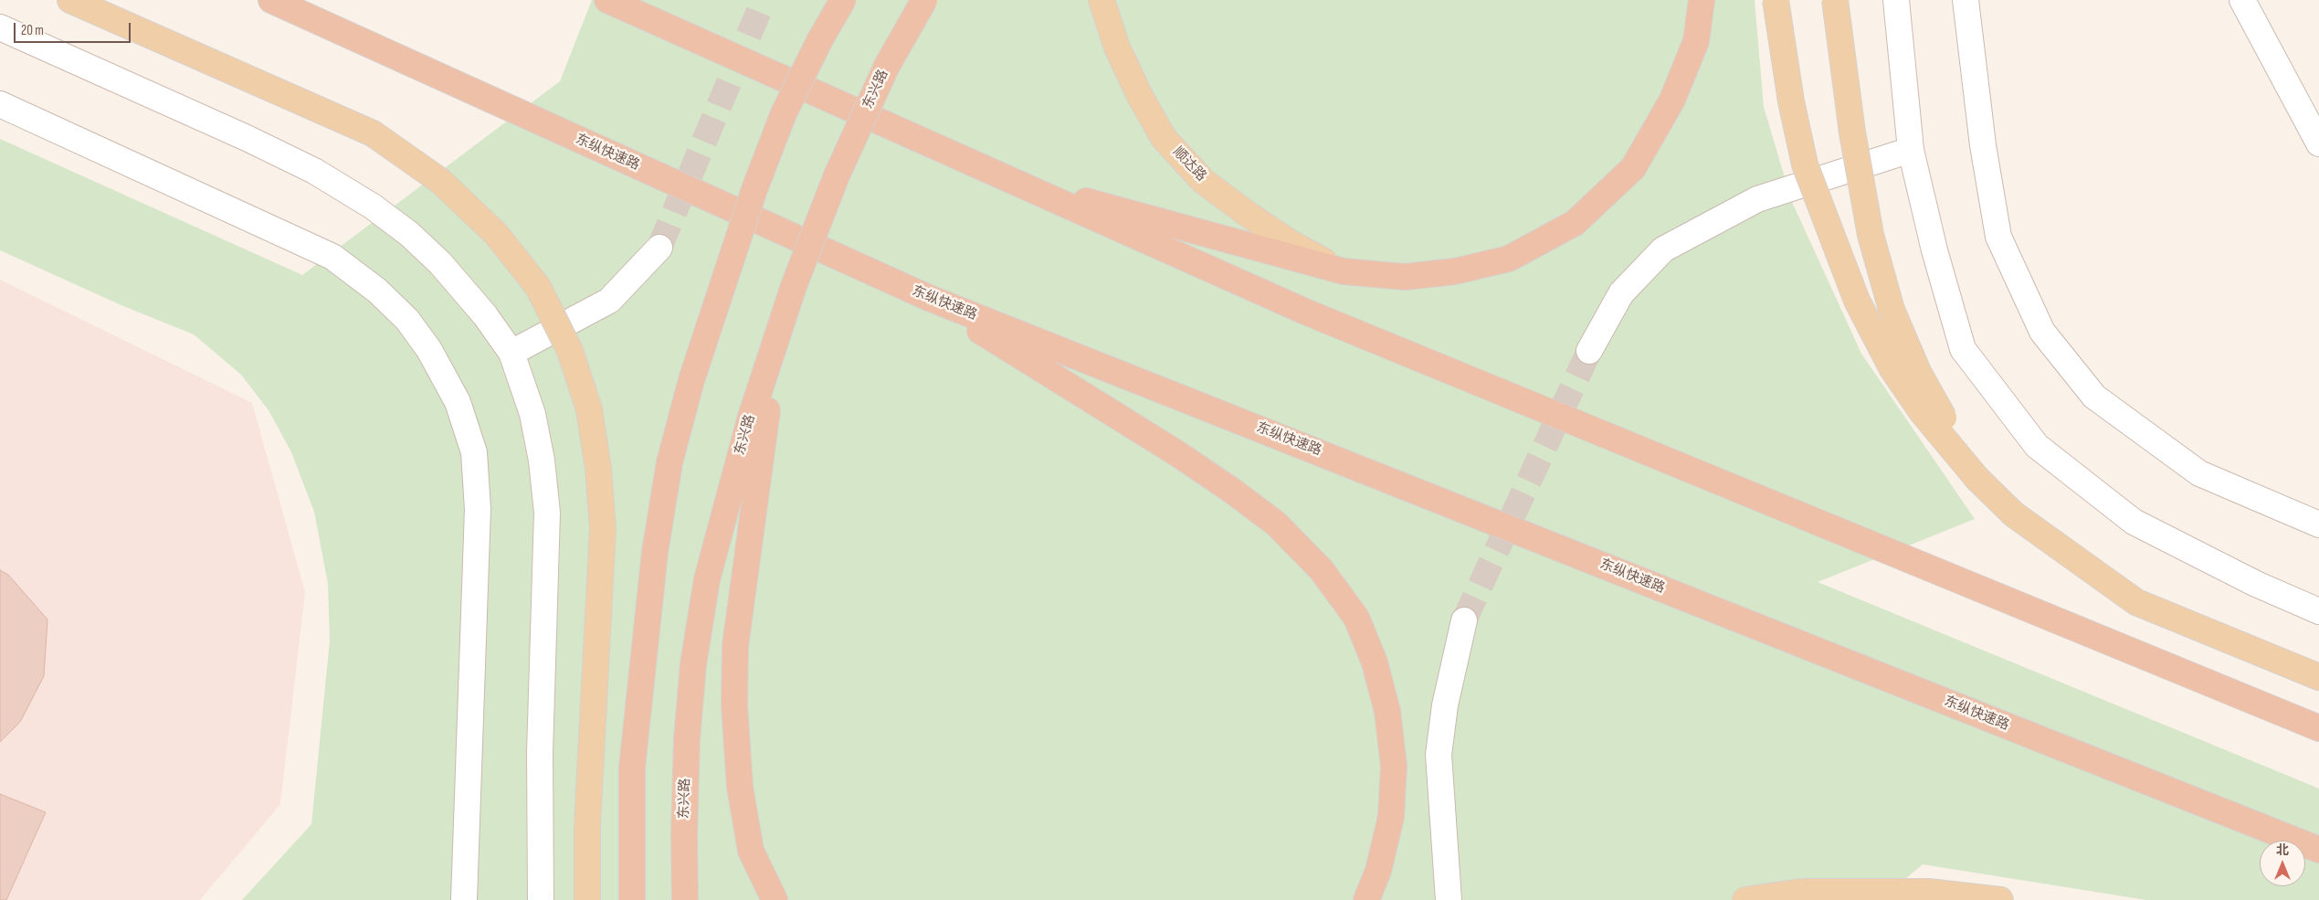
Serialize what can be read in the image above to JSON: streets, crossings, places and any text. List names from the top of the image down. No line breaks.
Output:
{"streets":{"highway":["东兴路","东纵快速路"],"main road":["顺达路"]},"scale_bar":"20 m","north":"top"}
